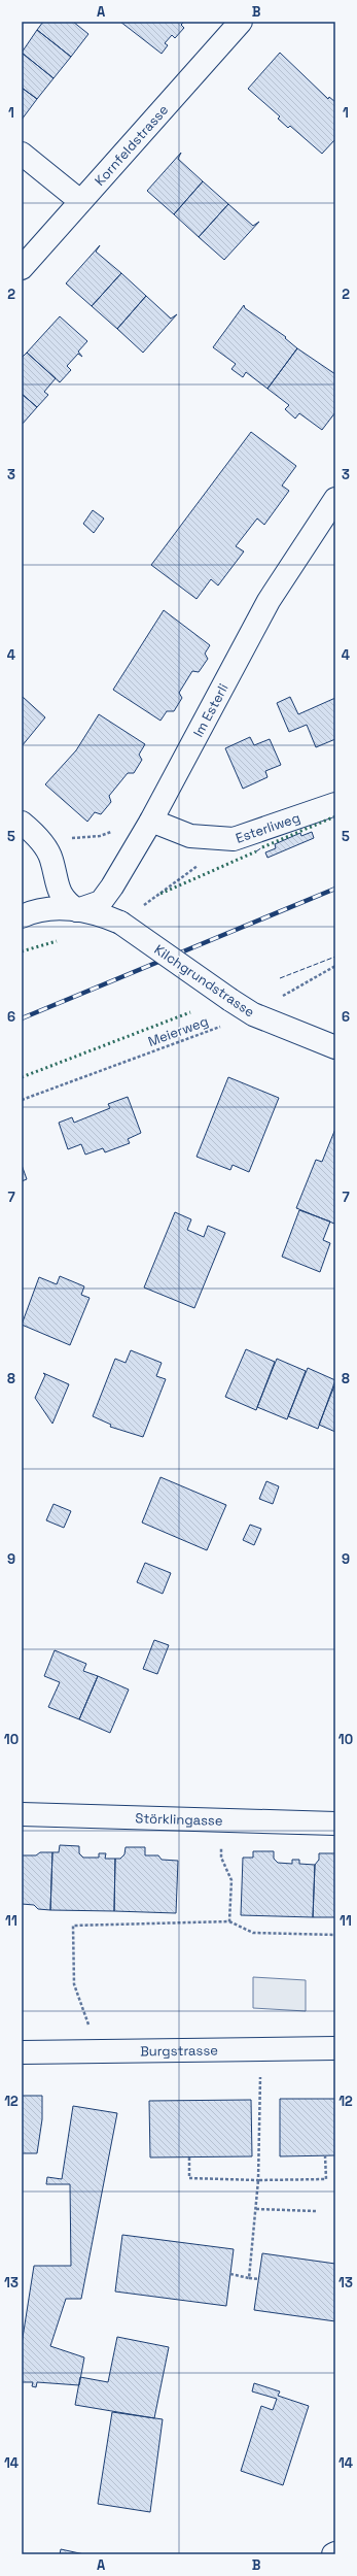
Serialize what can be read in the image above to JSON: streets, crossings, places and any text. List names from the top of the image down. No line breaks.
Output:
{"streets":{"street":["Kornfeldstrasse","Im Esterli","Esterliweg","Kilchgrundstrasse","Störklingasse","Burgstrasse"],"path":["Meierweg"]},"crossings":[["Im Esterli","Esterliweg"],["Im Esterli","Kilchgrundstrasse"],["Kilchgrundstrasse","Meierweg"]],"grid":{"columns":["A","B"],"rows":["1","2","3","4","5","6","7","8","9","10","11","12","13","14"]}}
